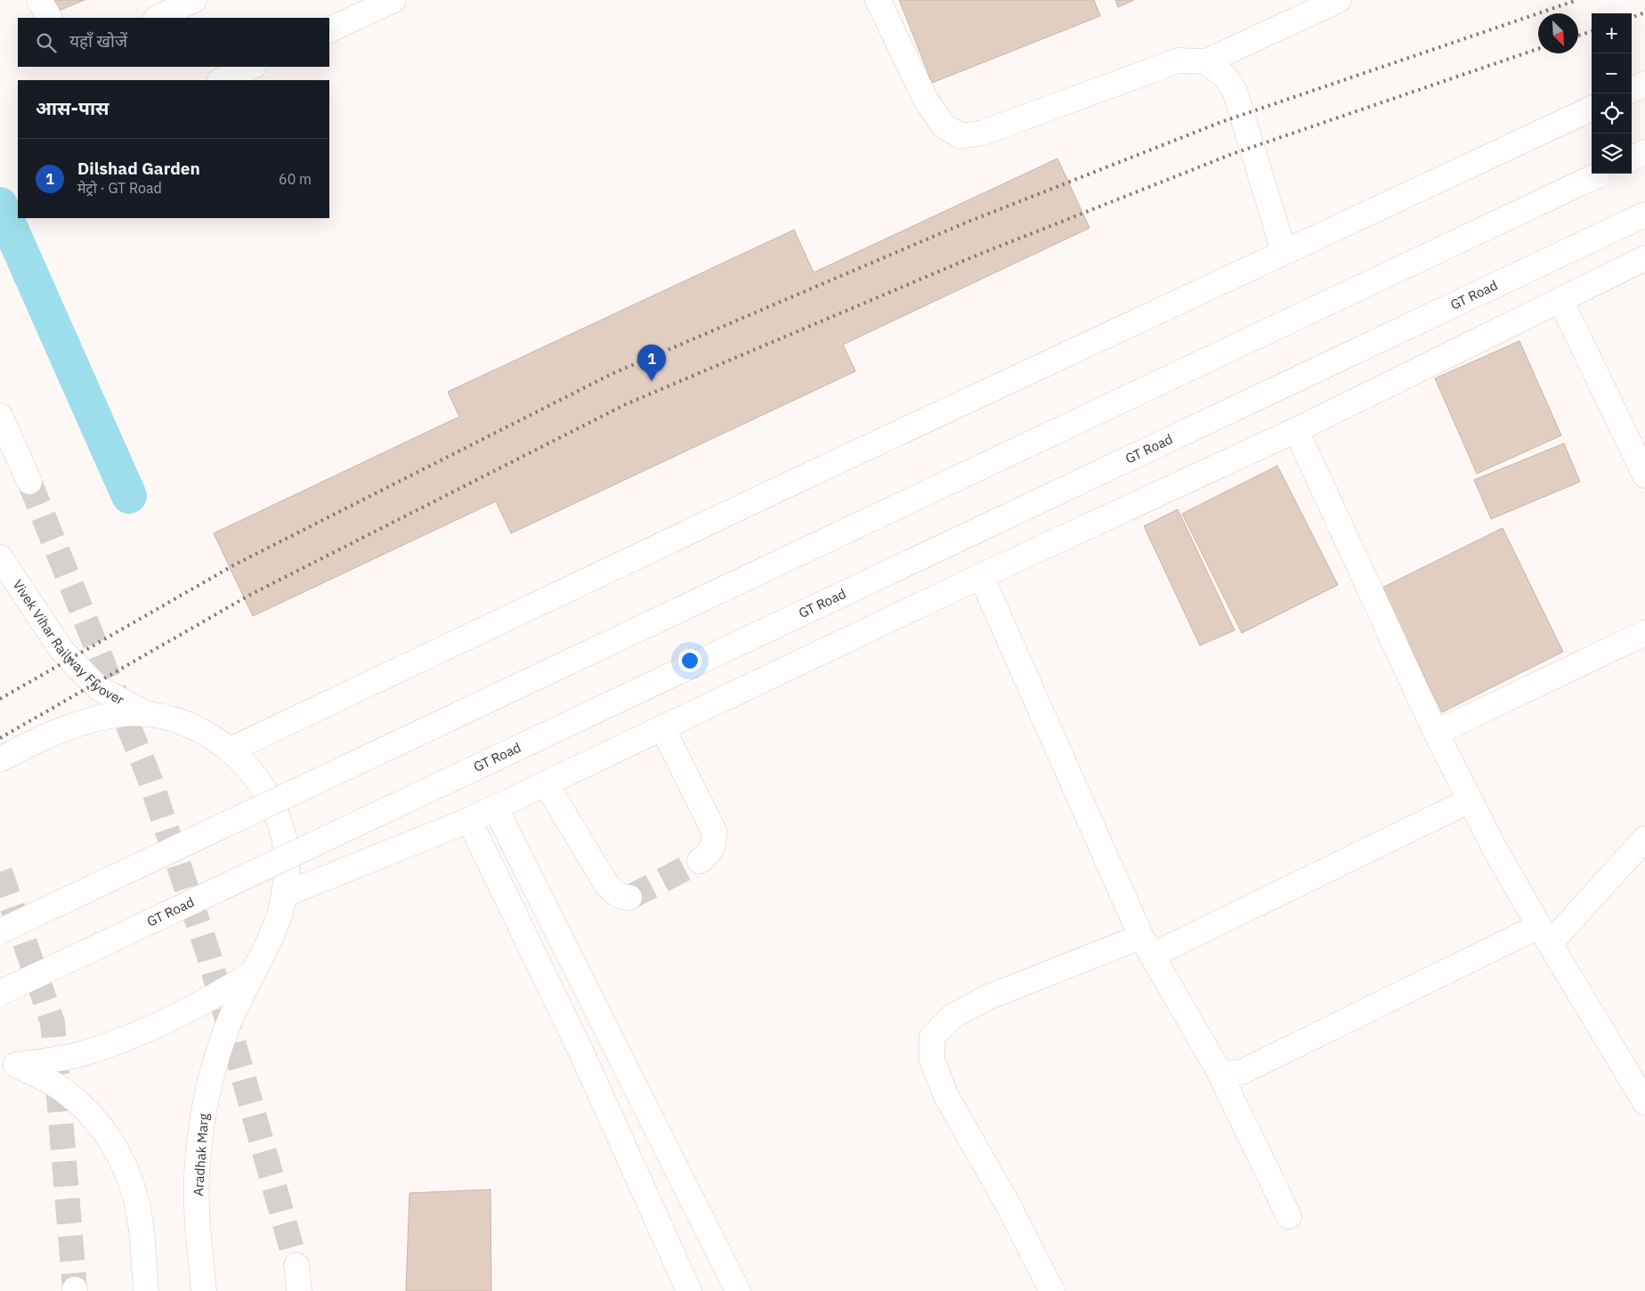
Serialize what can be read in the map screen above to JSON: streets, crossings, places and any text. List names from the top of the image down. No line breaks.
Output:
{"streets":{"main road":["GT Road","Vivek Vihar Railway Flyover","Aradhak Marg"]},"crossings":[["Vivek Vihar Railway Flyover","Aradhak Marg"]],"north":"bottom right","page":{"map_buttons":["+","−"],"search":"यहाँ खोजें","heading":"आस-पास","list":[{"mark":"1","name":"Dilshad Garden","note":"मेट्रो · GT Road","value":"60 m"}],"pins":"1"}}
